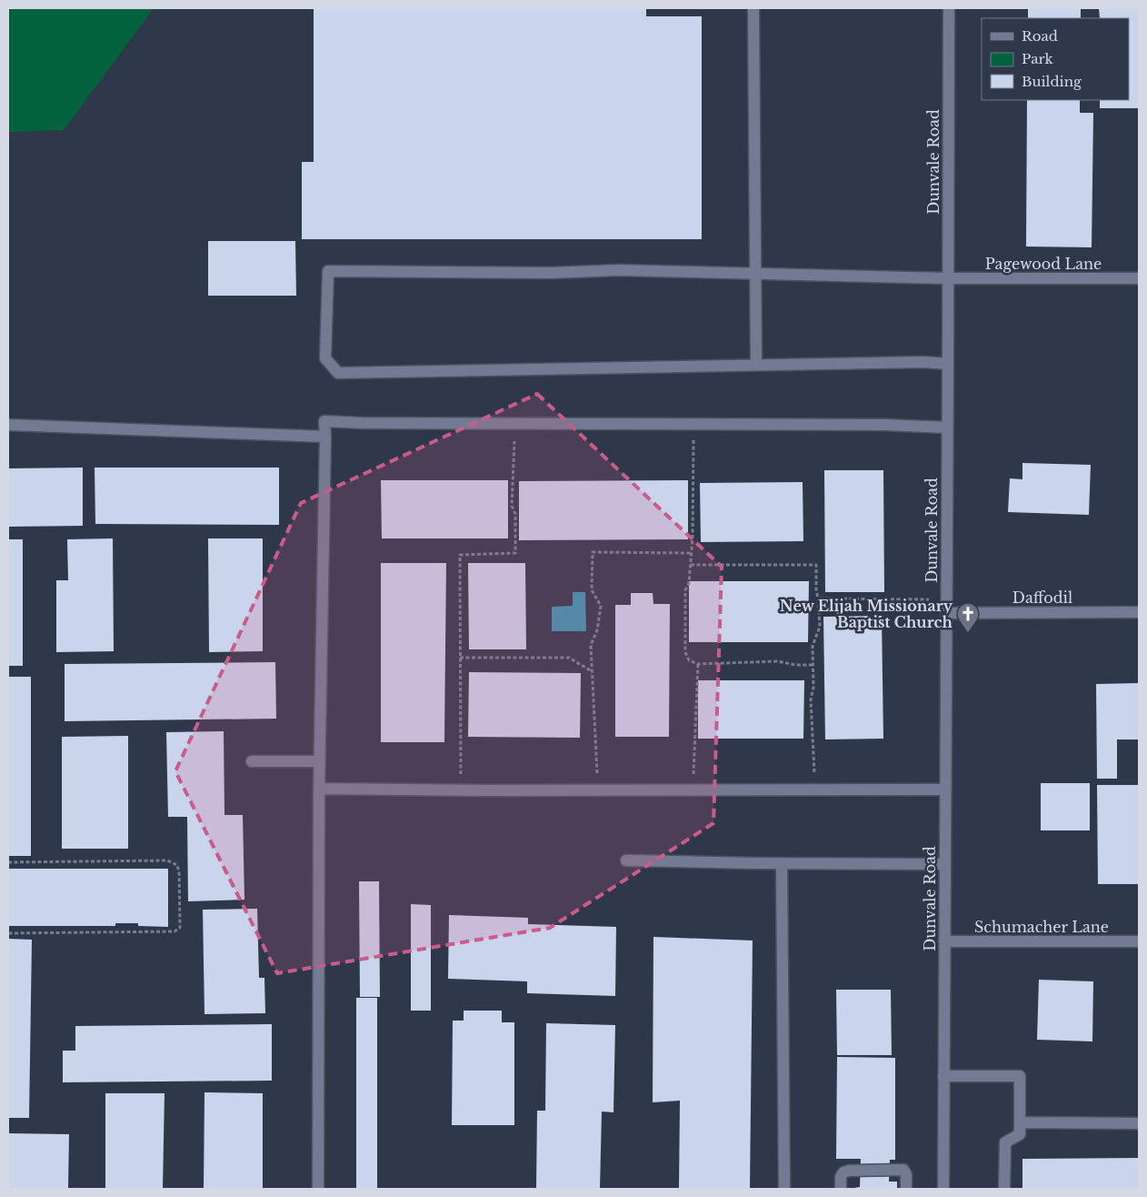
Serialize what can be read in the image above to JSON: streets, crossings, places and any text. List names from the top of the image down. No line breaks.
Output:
{"streets":{"street":["Dunvale Road","Pagewood Lane","Daffodil","Schumacher Lane"]},"crossings":[["Dunvale Road","Pagewood Lane"],["Dunvale Road","Daffodil"],["Dunvale Road","Schumacher Lane"]],"places":{"church":["New Elijah Missionary Baptist Church"]},"legend":["Road","Park","Building"]}
